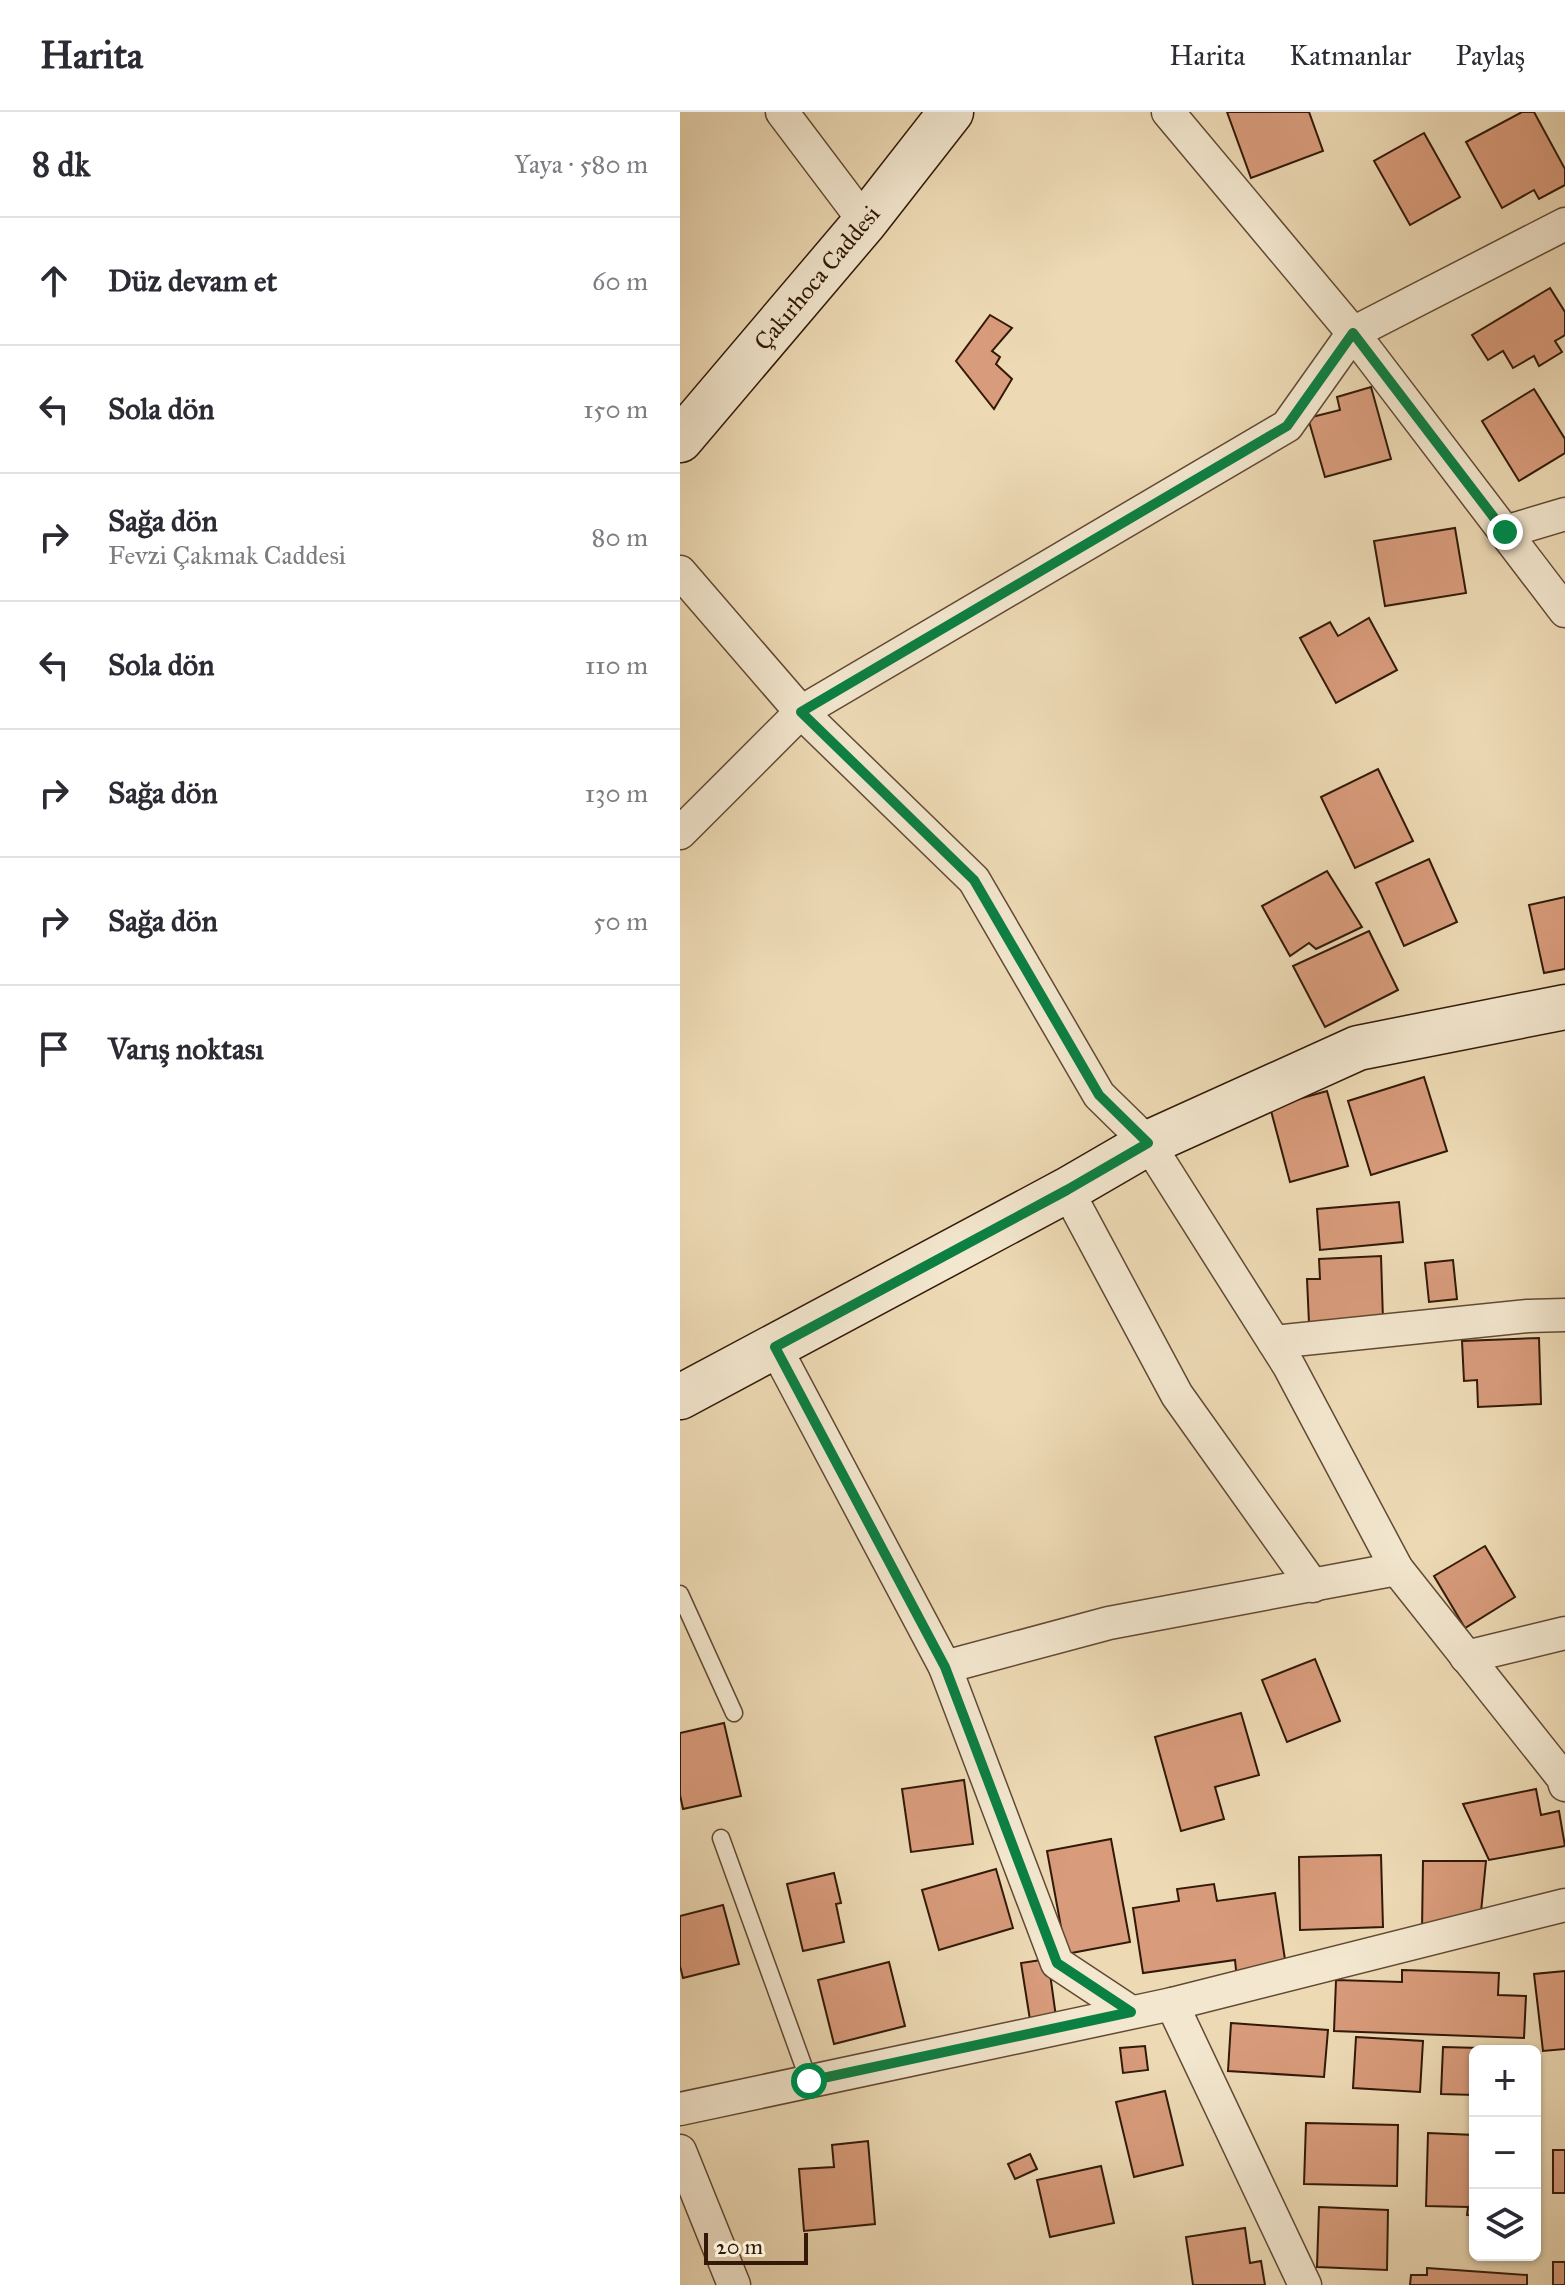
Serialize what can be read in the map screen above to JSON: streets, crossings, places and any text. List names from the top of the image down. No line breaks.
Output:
{"streets":{"street":["Çakırhoca Caddesi"]},"scale_bar":"20 m","page":{"header":"Harita","nav":["Harita","Katmanlar","Paylaş"],"heading":["8 dk","Yaya · 580 m"],"list":[["Düz devam et","60 m"],["Sola dön","150 m"],["Sağa dön","Fevzi Çakmak Caddesi","80 m"],["Sola dön","110 m"],["Sağa dön","130 m"],["Sağa dön","50 m"],"Varış noktası"],"map_buttons":["+","−"],"scale":"20 m"}}
